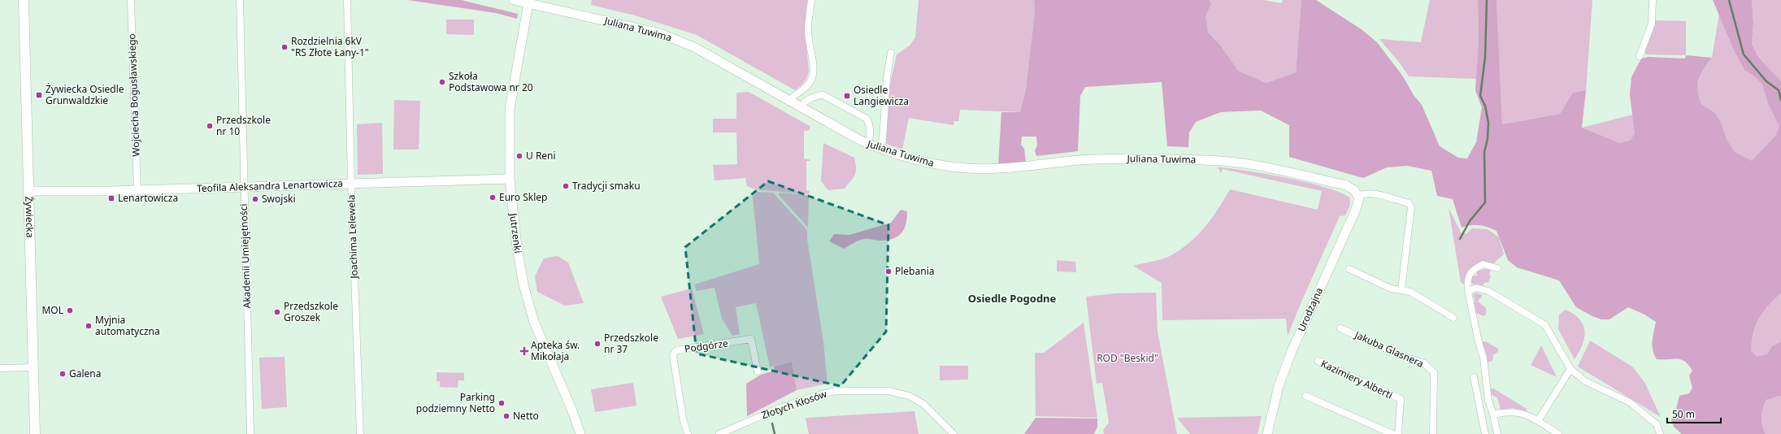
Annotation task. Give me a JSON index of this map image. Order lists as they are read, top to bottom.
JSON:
{
  "streets": {
    "main road": ["Żywiecka"],
    "street": [
      "Juliana Tuwima",
      "Wojciecha Bogusławskiego",
      "Teofila Aleksandra Lenartowicza",
      "Jutrzenki",
      "Joachima Lelewela",
      "Akademii Umiejętności",
      "Urodzajna",
      "Podgórze",
      "Jakuba Glasnera",
      "Kazimiery Alberti",
      "Złotych Kłosów"
    ]
  },
  "crossings": [
    ["Juliana Tuwima", "Jutrzenki"],
    ["Juliana Tuwima", "Urodzajna"],
    ["Wojciecha Bogusławskiego", "Teofila Aleksandra Lenartowicza"],
    ["Teofila Aleksandra Lenartowicza", "Żywiecka"],
    ["Teofila Aleksandra Lenartowicza", "Jutrzenki"],
    ["Teofila Aleksandra Lenartowicza", "Joachima Lelewela"],
    ["Teofila Aleksandra Lenartowicza", "Akademii Umiejętności"]
  ],
  "districts": ["Osiedle Pogodne"],
  "parks": ["ROD \"Beskid\""],
  "places": {
    "other": [
      "Rozdzielnia 6kV \"RS Złote Łany-1\"",
      "Szkoła Podstawowa nr 20",
      "Przedszkole nr 10",
      "U Reni",
      "Tradycji smaku",
      "Euro Sklep",
      "Swojski",
      "Plebania",
      "MOL",
      "Przedszkole Groszek",
      "Myjnia automatyczna",
      "Przedszkole nr 37",
      "Galena",
      "Parking podziemny Netto",
      "Netto"
    ],
    "transit": ["Żywiecka Osiedle Grunwaldzkie", "Osiedle Langiewicza", "Lenartowicza"],
    "health": ["Apteka św. Mikołaja"]
  },
  "scale_bar": "50 m"
}
